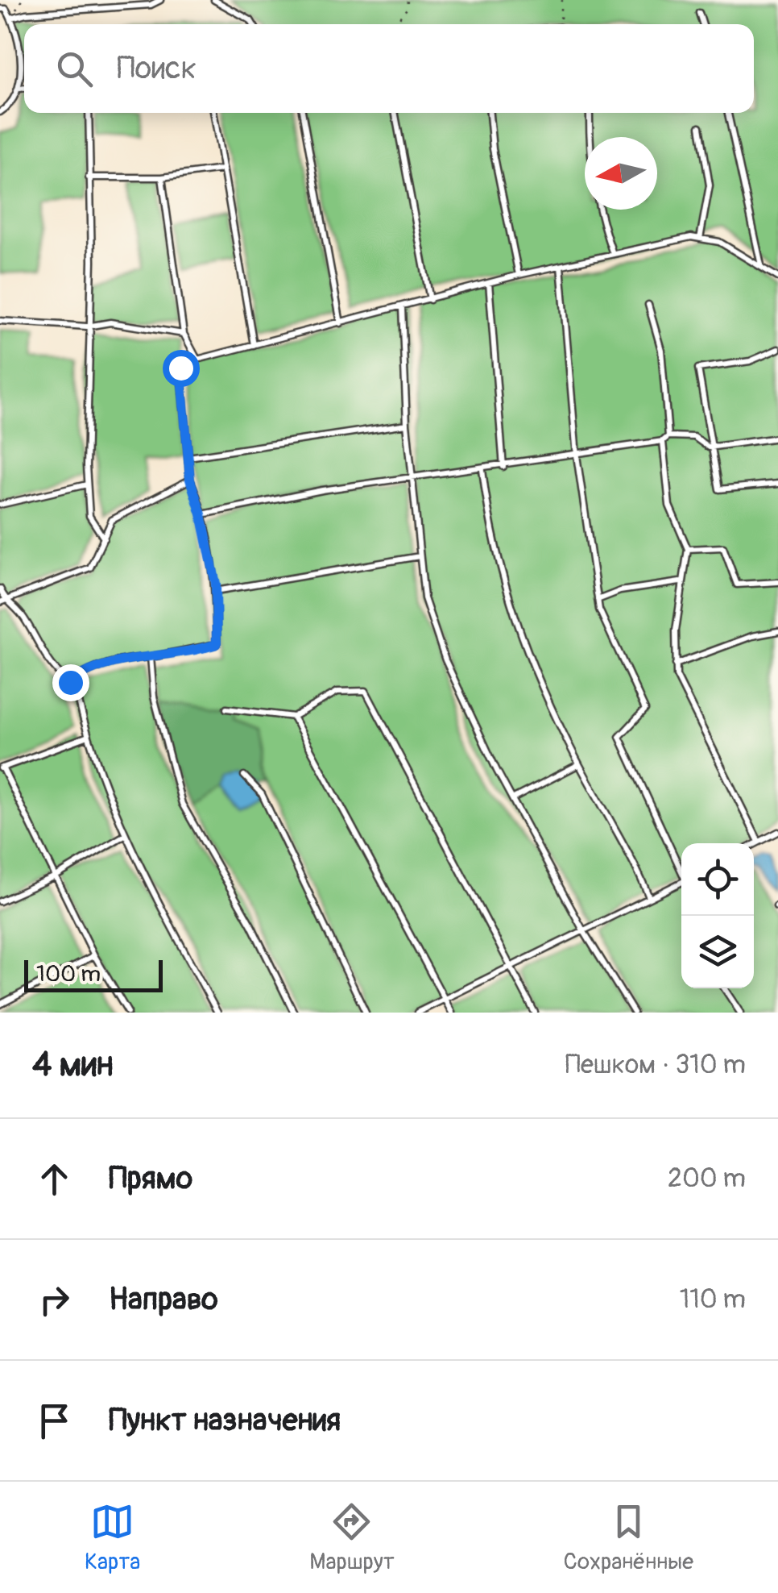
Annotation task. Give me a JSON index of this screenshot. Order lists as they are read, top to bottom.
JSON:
{
  "scale_bar": "100 m",
  "north": "left",
  "page": {
    "search": "Поиск",
    "scale": "100 m",
    "heading": ["4 мин", "Пешком · 310 m"],
    "list": [
      ["Прямо", "200 m"],
      ["Направо", "110 m"],
      "Пункт назначения"
    ],
    "nav": ["Карта", "Маршрут", "Сохранённые"]
  }
}
